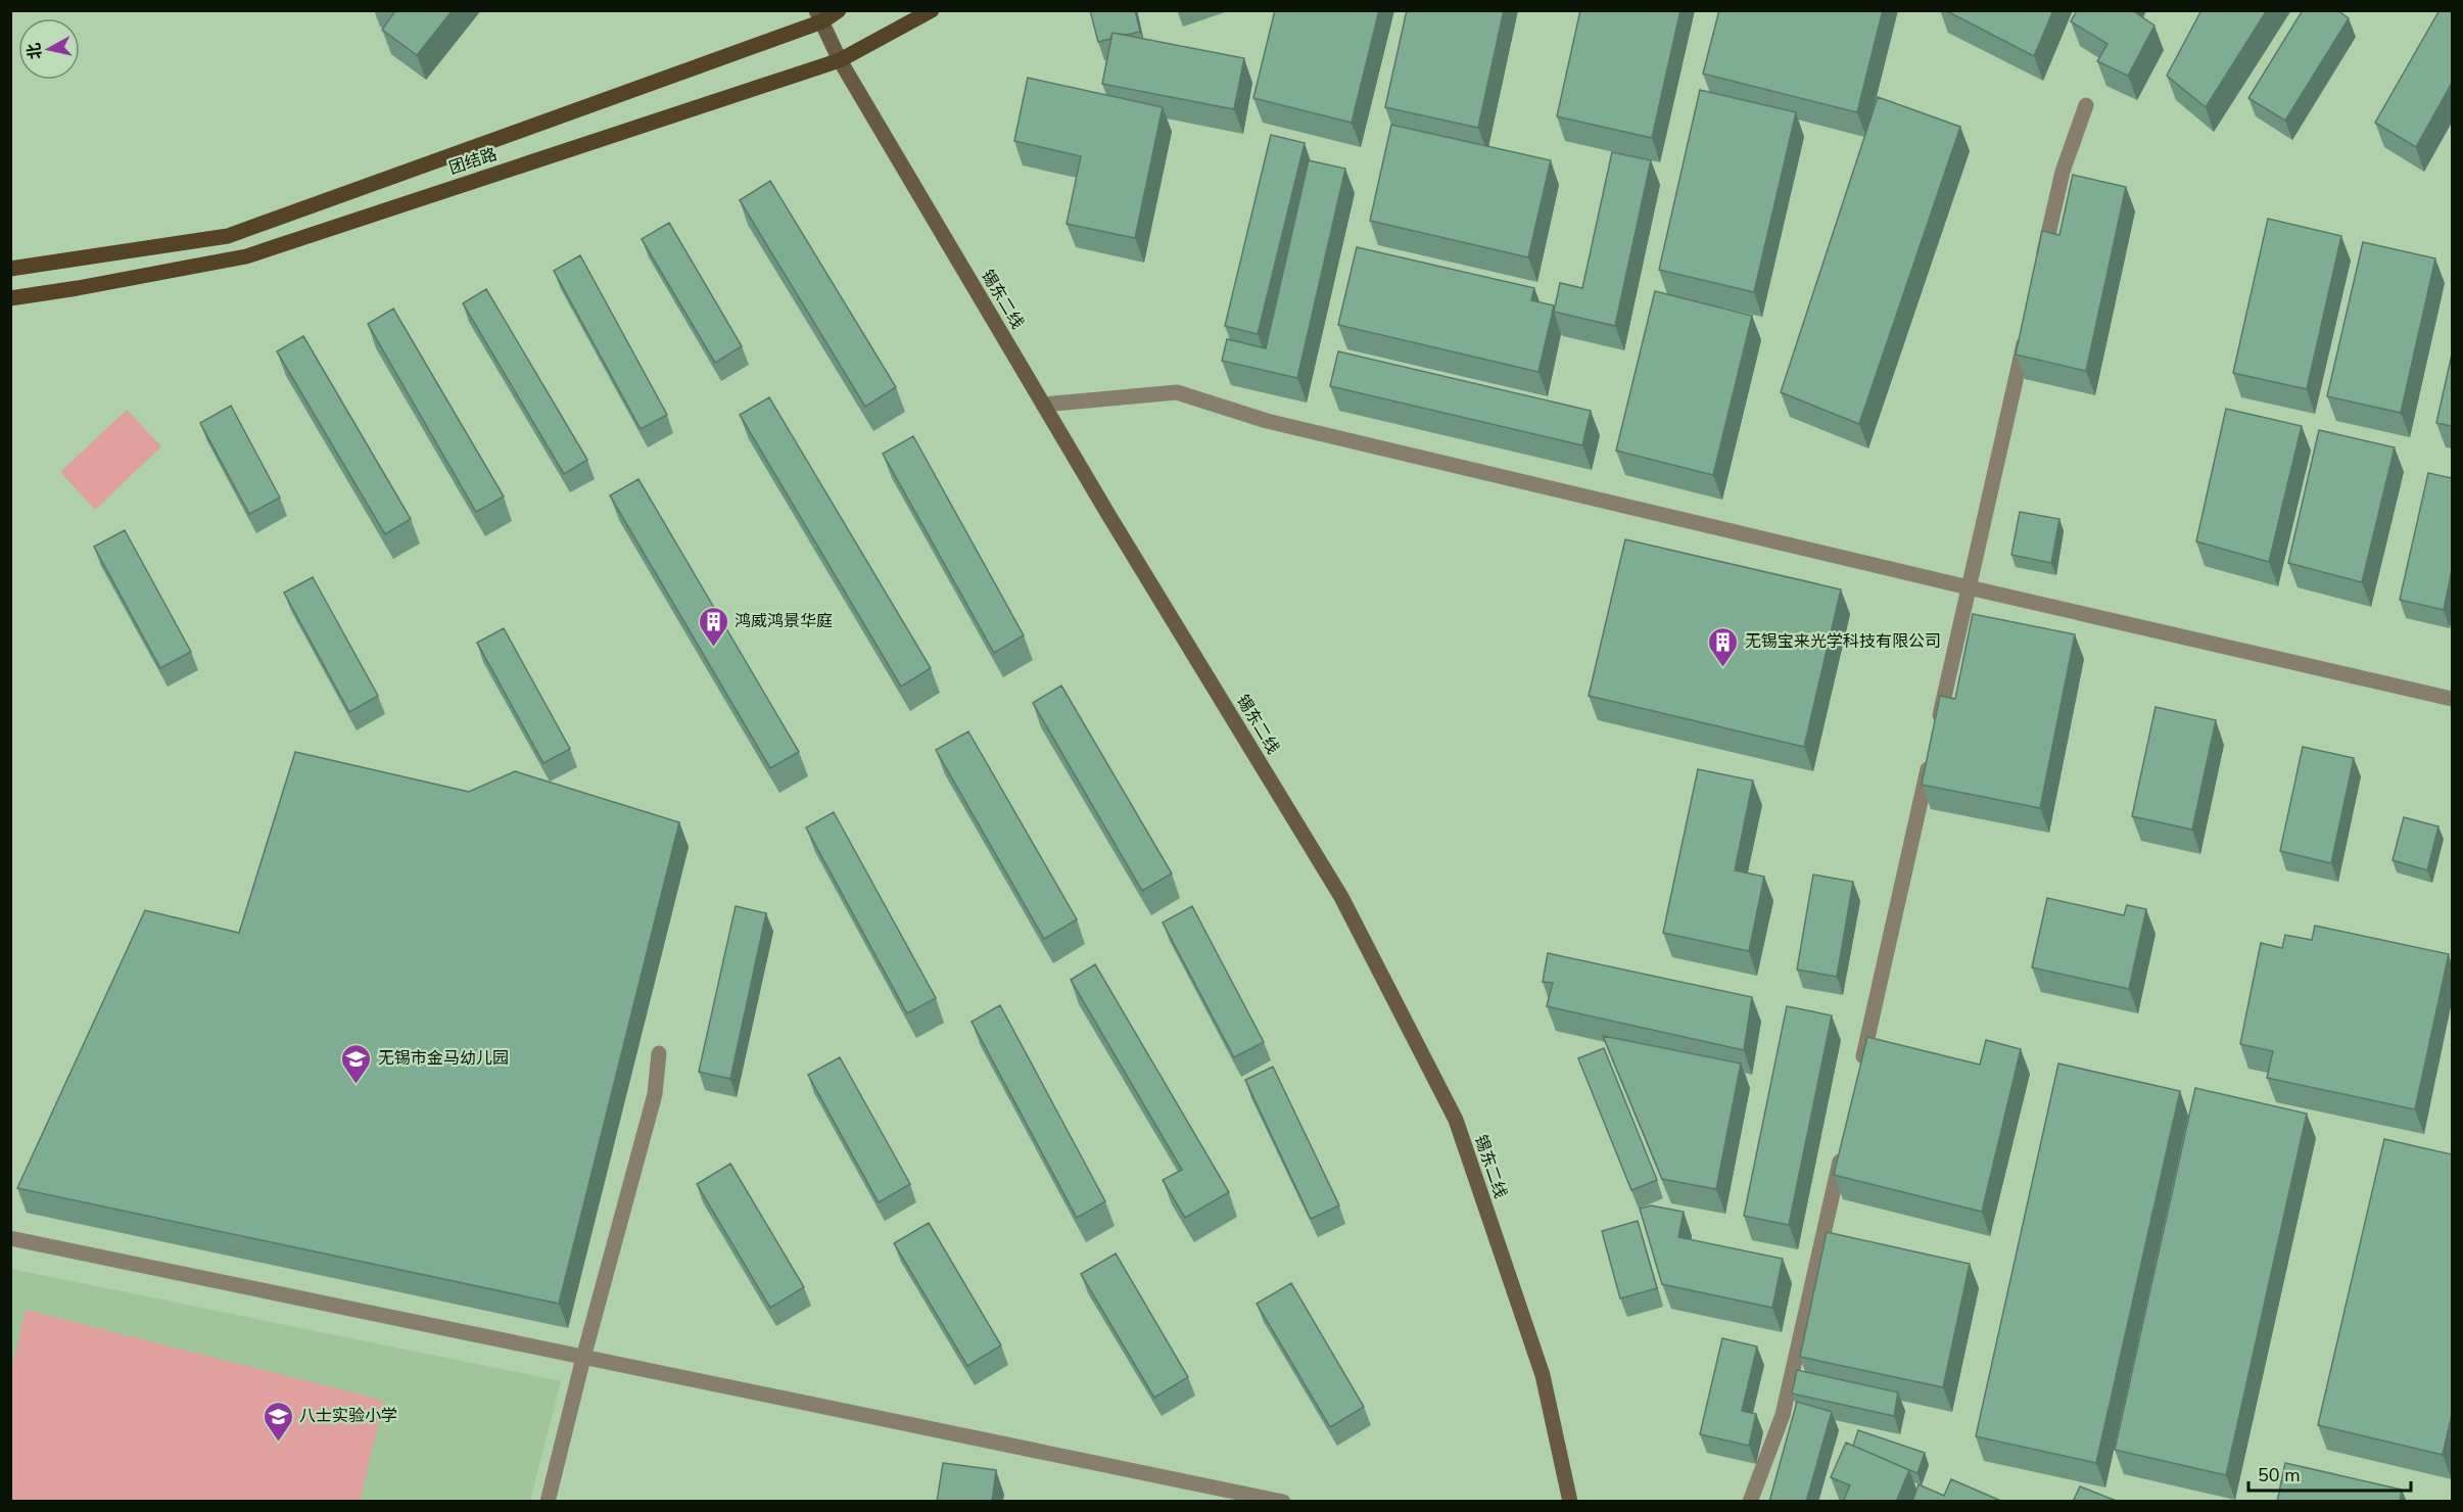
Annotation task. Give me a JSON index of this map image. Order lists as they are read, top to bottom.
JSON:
{
  "streets": {
    "main road": ["团结路", "锡东二线"]
  },
  "crossings": [
    ["团结路", "锡东二线"]
  ],
  "places": {
    "building": ["鸿威鸿景华庭", "无锡宝来光学科技有限公司"],
    "school or university": ["无锡市金马幼儿园", "八士实验小学"]
  },
  "scale_bar": "50 m",
  "north": "left"
}
